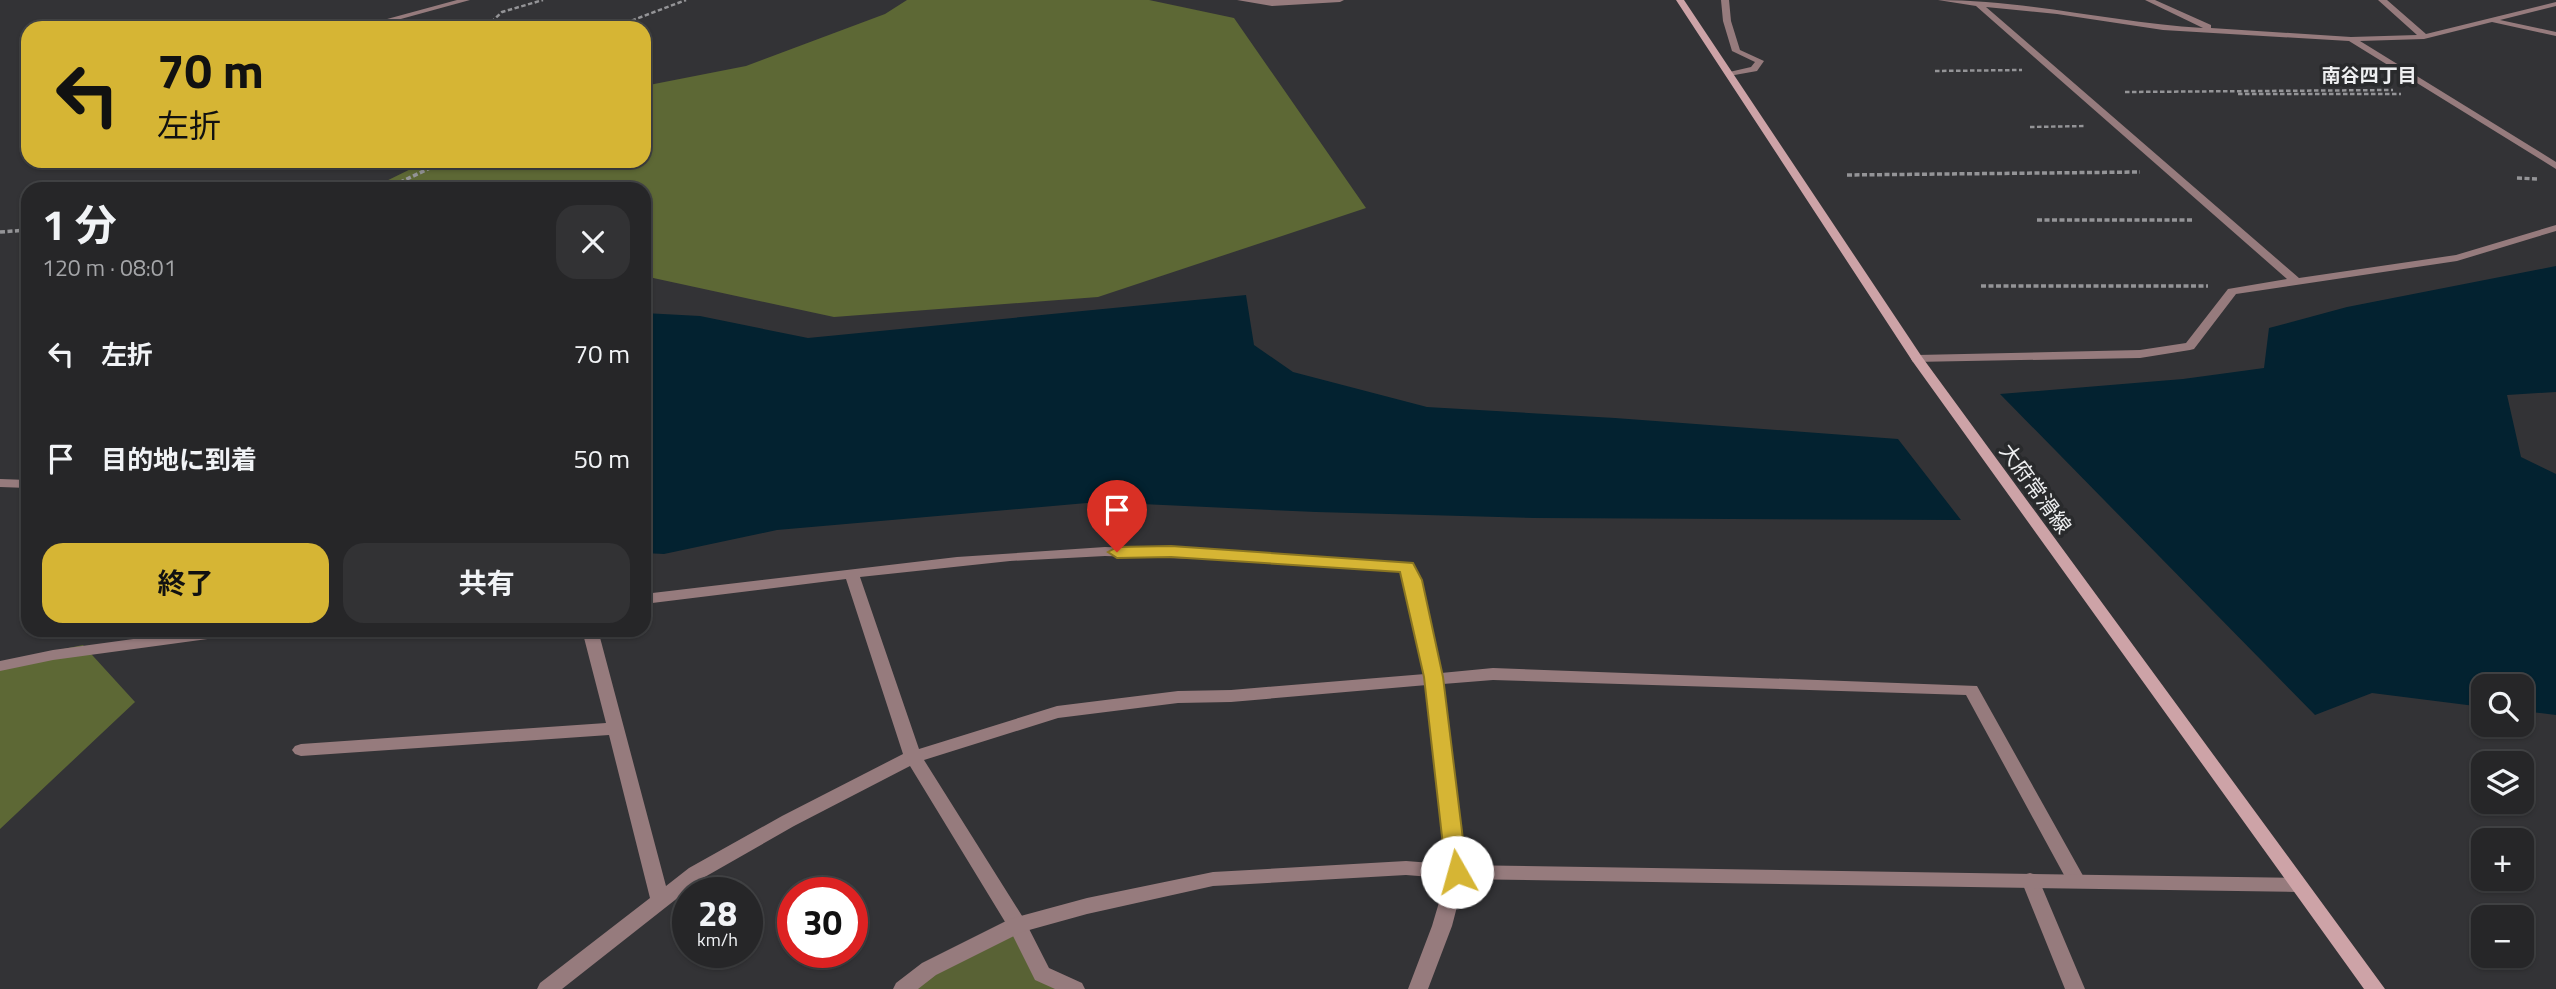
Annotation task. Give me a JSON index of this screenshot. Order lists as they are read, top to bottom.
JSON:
{
  "streets": {
    "main road": ["大府常滑線"]
  },
  "districts": ["南谷四丁目"],
  "page": {
    "turn": ["70 m", "左折"],
    "heading": ["1 分", "120 m · 08:01"],
    "list": [
      {
        "name": "左折",
        "value": "70 m"
      },
      {
        "name": "目的地に到着",
        "value": "50 m"
      }
    ],
    "buttons": ["終了", "共有"],
    "map_buttons": ["+", "−"],
    "speed": "28 km/h",
    "limit": "30"
  }
}
